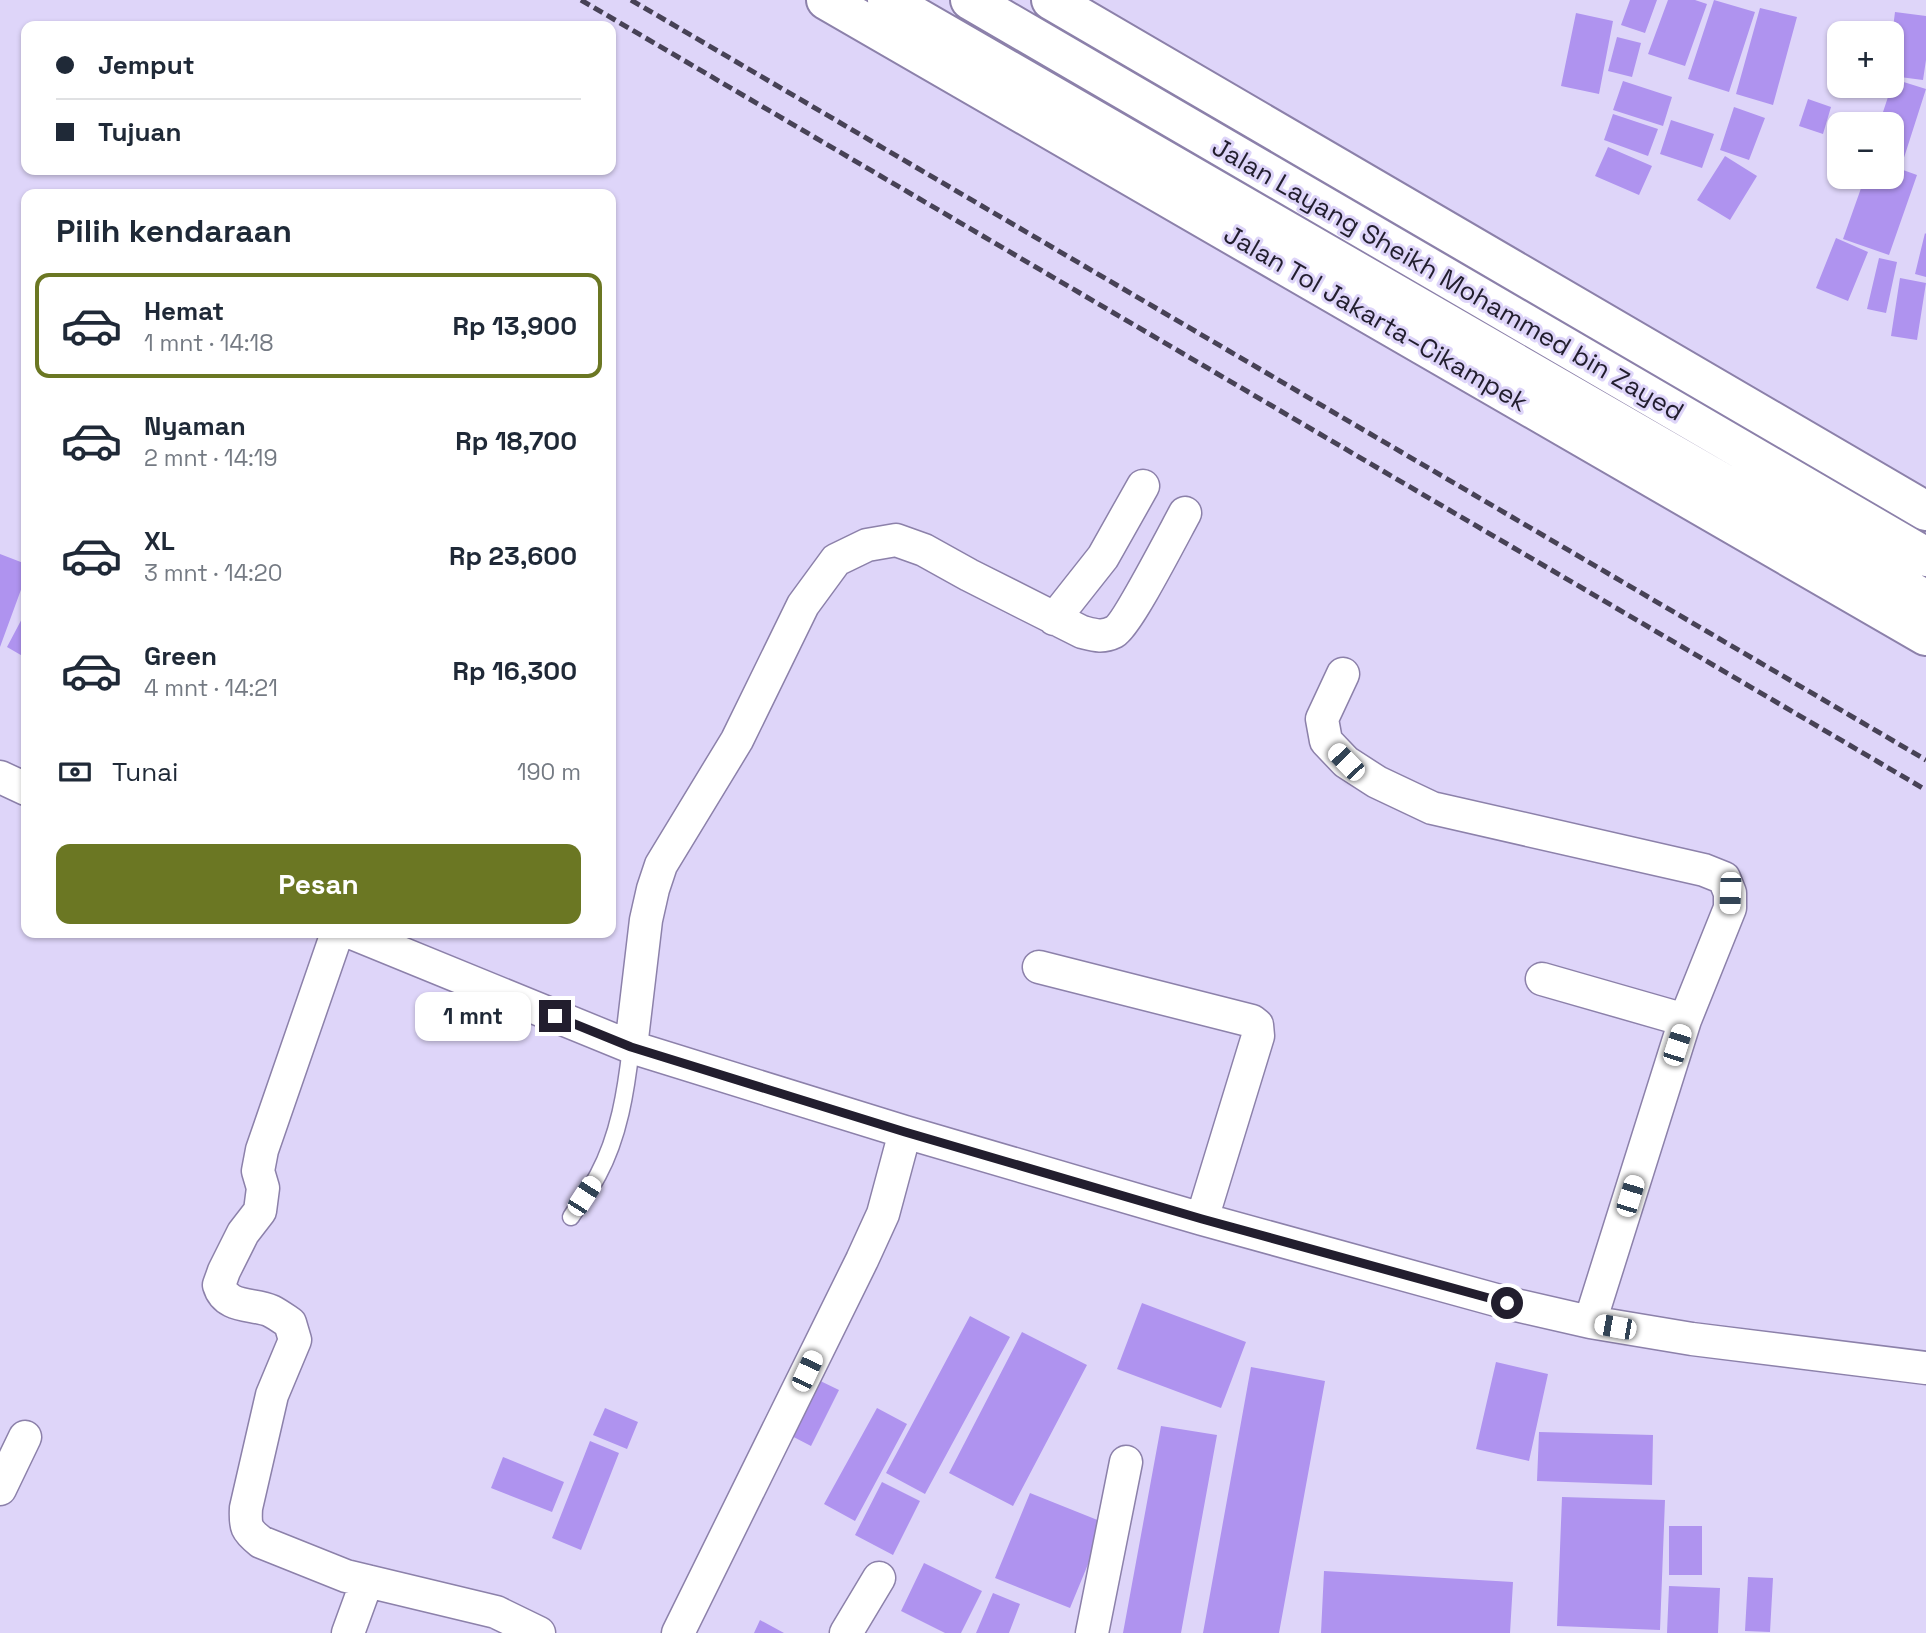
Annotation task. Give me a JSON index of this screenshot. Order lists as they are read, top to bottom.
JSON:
{
  "streets": {
    "highway": ["Jalan Layang Sheikh Mohammed bin Zayed", "Jalan Tol Jakarta–Cikampek"]
  },
  "page": {
    "map_buttons": ["+", "−"],
    "banner": ["Jemput", "Tujuan"],
    "heading": "Pilih kendaraan",
    "list": [
      {
        "name": "Hemat",
        "note": "1 mnt · 14:18",
        "value": "Rp 13,900"
      },
      {
        "name": "Nyaman",
        "note": "2 mnt · 14:19",
        "value": "Rp 18,700"
      },
      {
        "name": "XL",
        "note": "3 mnt · 14:20",
        "value": "Rp 23,600"
      },
      {
        "name": "Green",
        "note": "4 mnt · 14:21",
        "value": "Rp 16,300"
      }
    ],
    "pay": ["Tunai", "190 m"],
    "buttons": "Pesan",
    "bubble": "1 mnt"
  }
}
